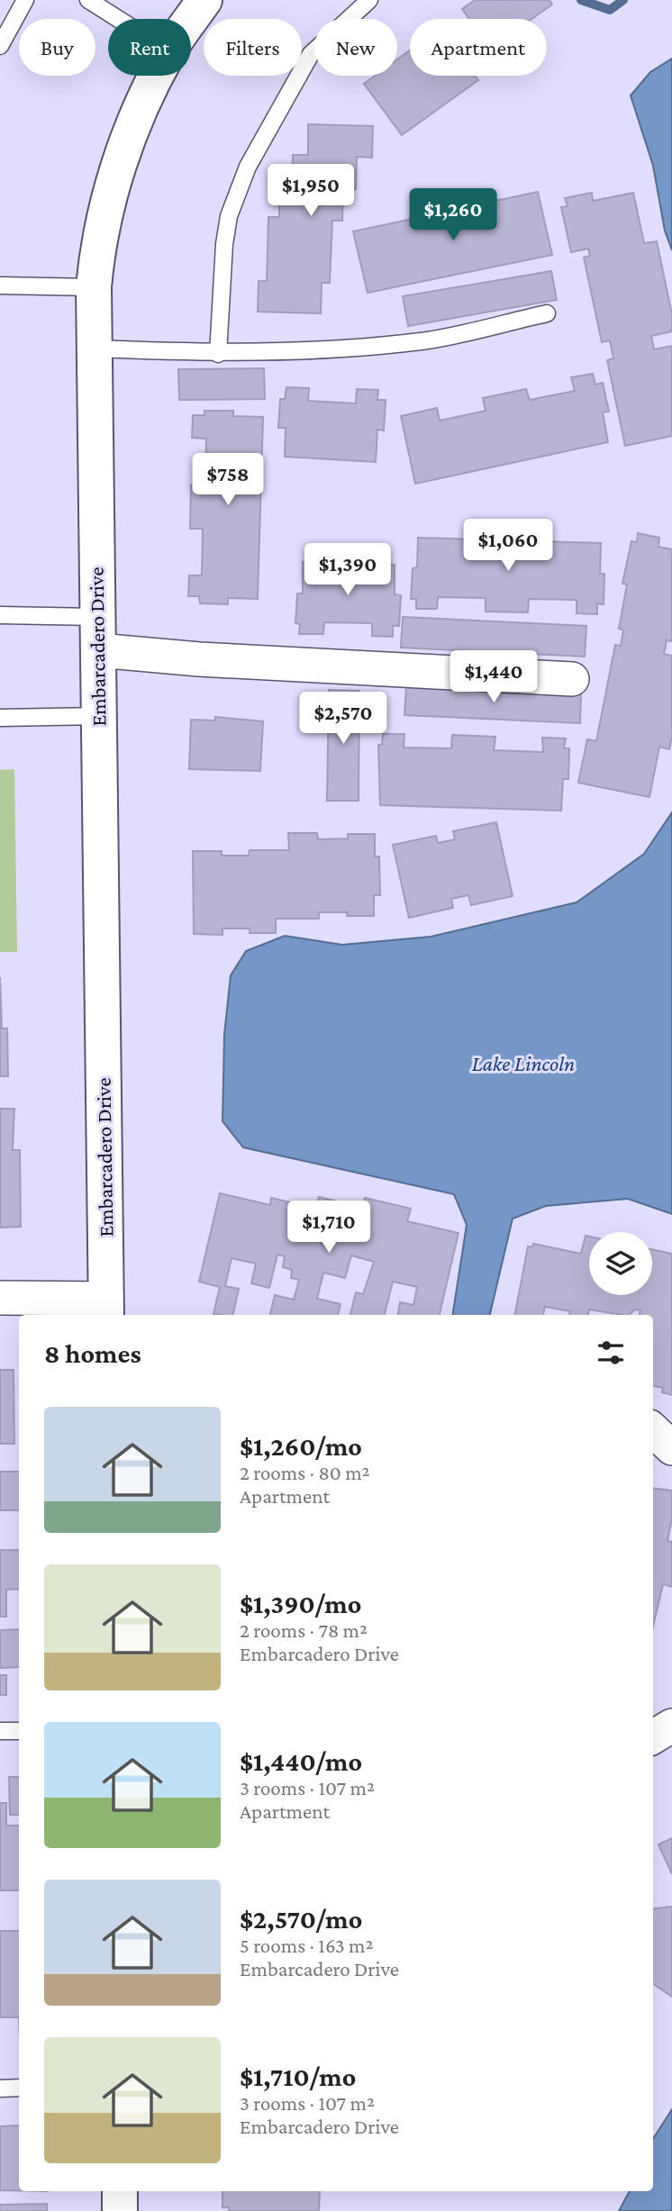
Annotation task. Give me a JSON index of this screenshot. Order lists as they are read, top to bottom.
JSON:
{
  "streets": {
    "street": ["Embarcadero Drive"]
  },
  "water": ["Lake Lincoln"],
  "page": {
    "chip": [
      "Buy",
      "Rent",
      "Filters",
      "New",
      "Apartment"
    ],
    "price": [
      "$1,950",
      "$1,260",
      "$758",
      "$1,060",
      "$1,390",
      "$1,440",
      "$2,570",
      "$1,710"
    ],
    "heading": "8 homes",
    "list": [
      {
        "name": "$1,260/mo",
        "note": "2 rooms · 80 m² · Apartment"
      },
      {
        "name": "$1,390/mo",
        "note": "2 rooms · 78 m² · Embarcadero Drive"
      },
      {
        "name": "$1,440/mo",
        "note": "3 rooms · 107 m² · Apartment"
      },
      {
        "name": "$2,570/mo",
        "note": "5 rooms · 163 m² · Embarcadero Drive"
      },
      {
        "name": "$1,710/mo",
        "note": "3 rooms · 107 m² · Embarcadero Drive"
      }
    ]
  }
}
